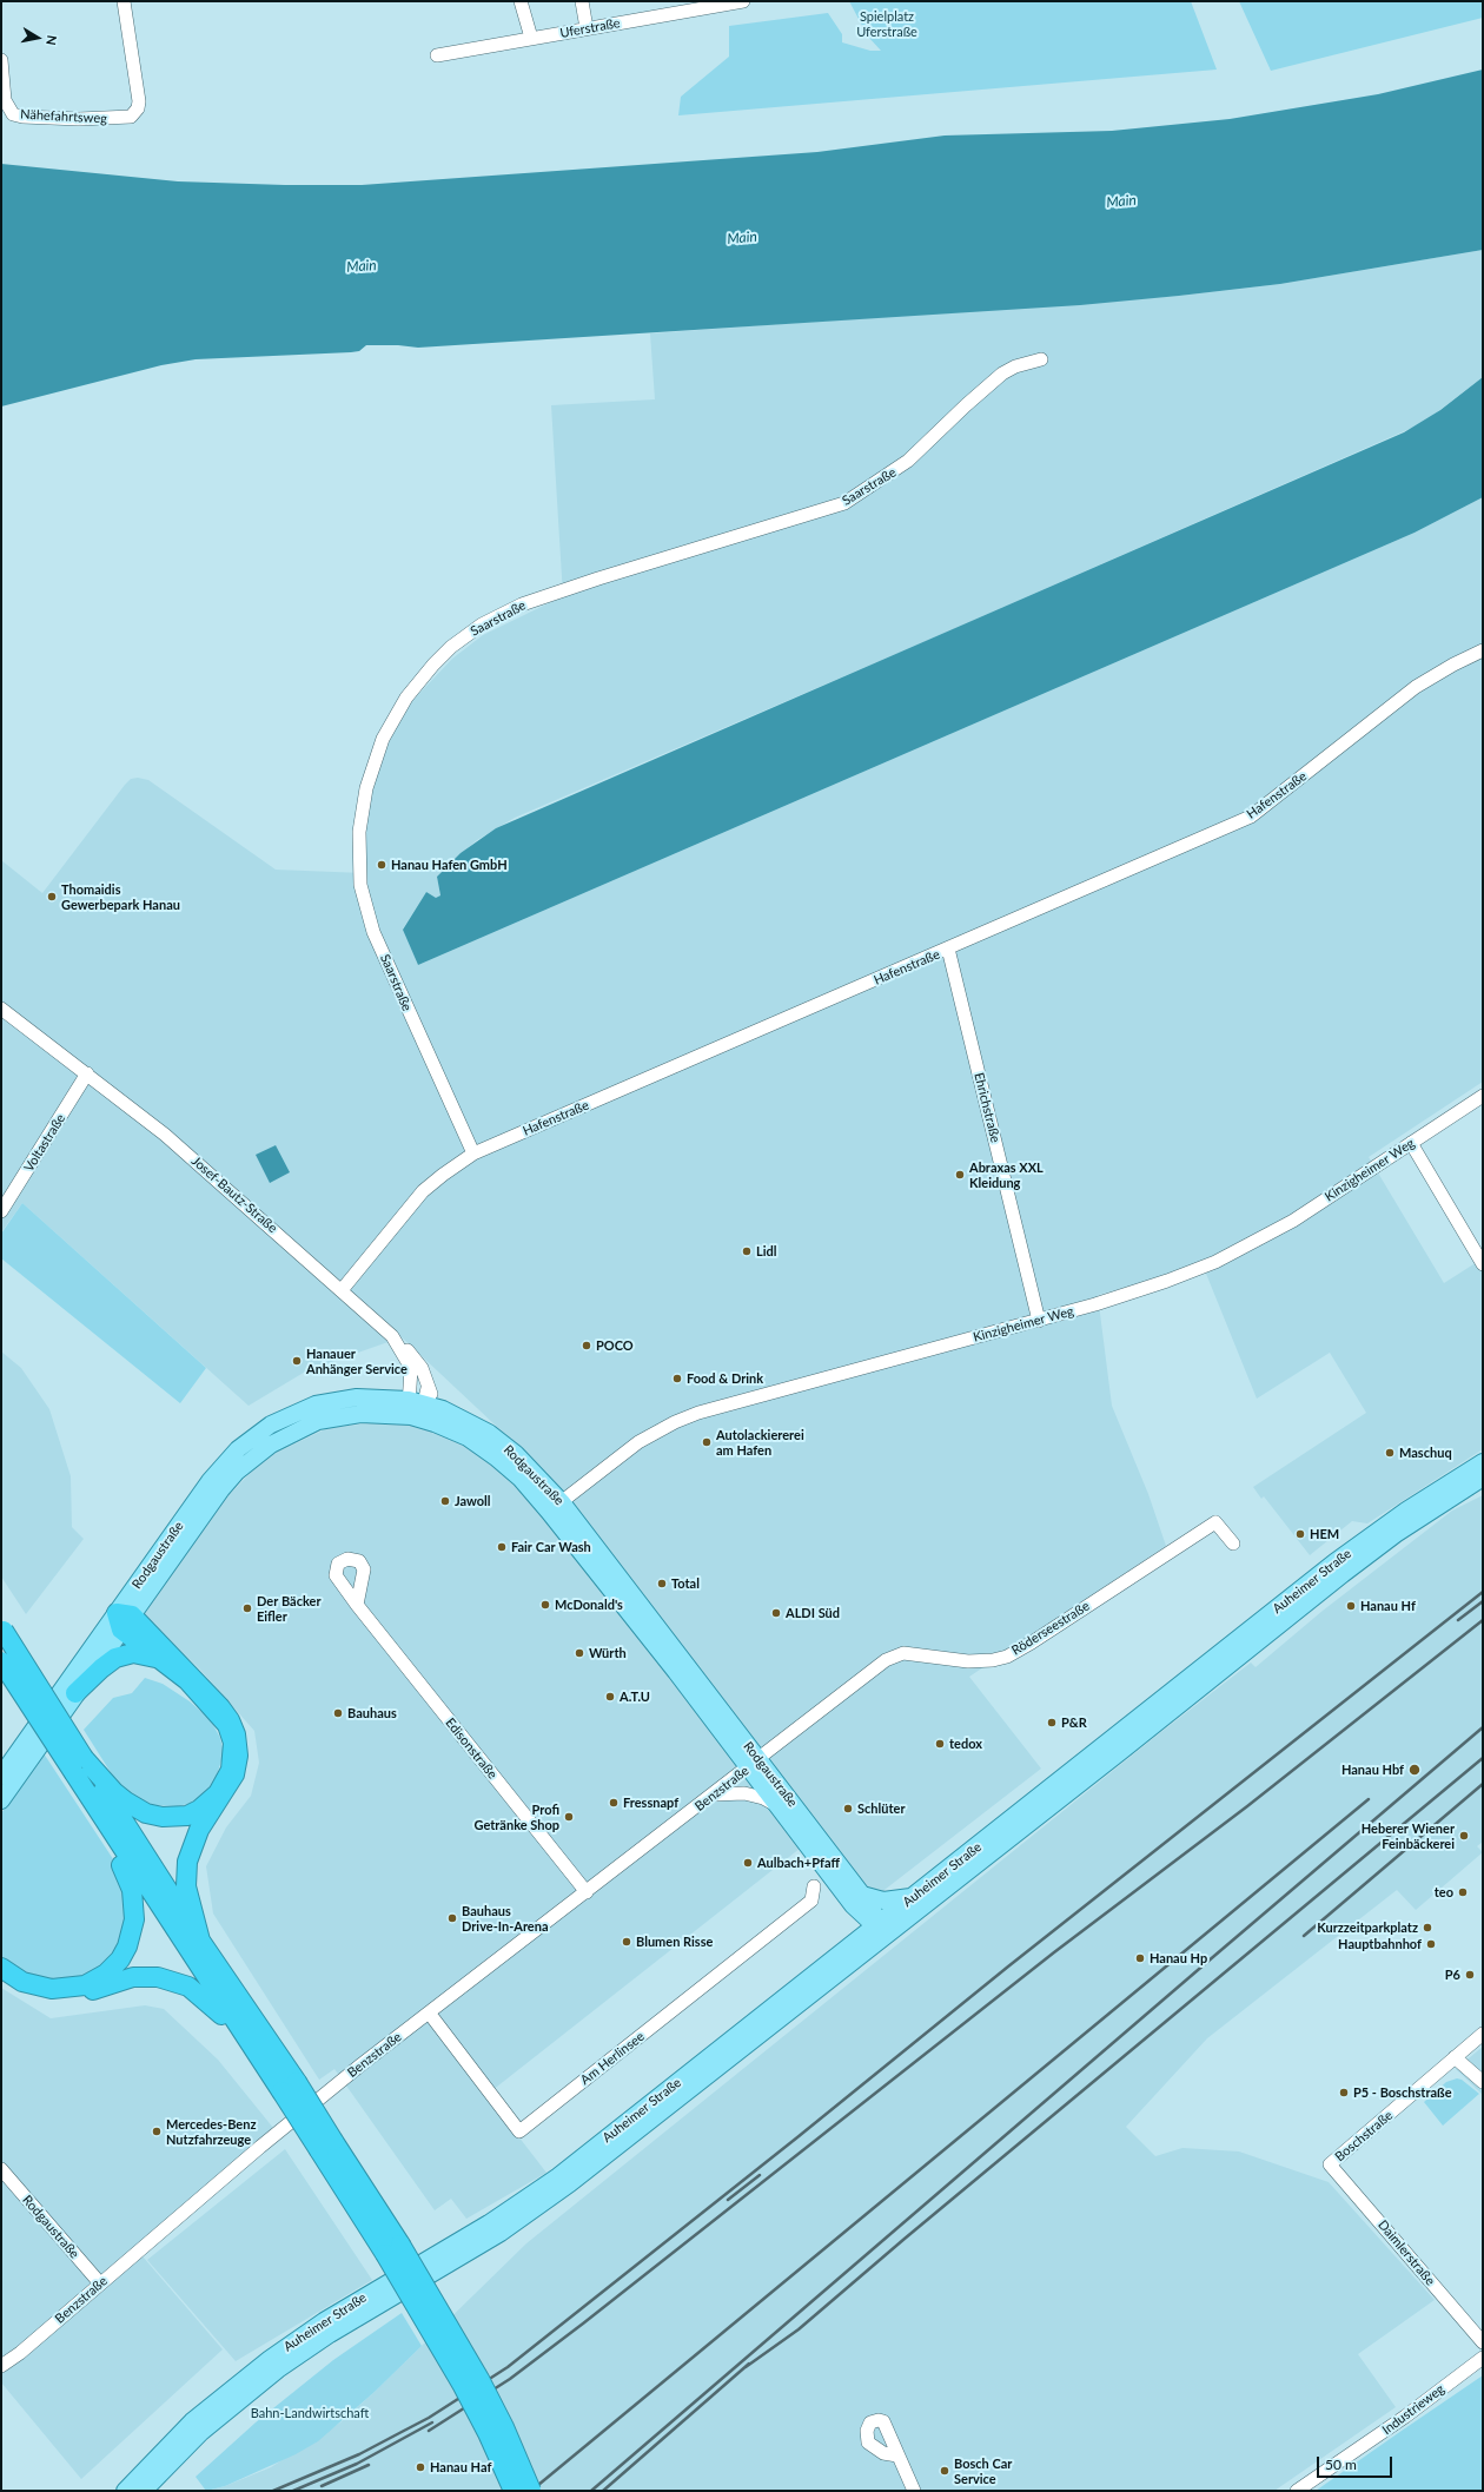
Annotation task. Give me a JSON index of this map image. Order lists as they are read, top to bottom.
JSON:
{
  "streets": {
    "main road": ["Rodgaustraße", "Auheimer Straße"],
    "street": [
      "Uferstraße",
      "Nähefahrtsweg",
      "Saarstraße",
      "Hafenstraße",
      "Ehrichstraße",
      "Voltastraße",
      "Kinzigheimer Weg",
      "Josef-Bautz-Straße",
      "Röderseestraße",
      "Edisonstraße",
      "Benzstraße",
      "Am Herlinsee",
      "Boschstraße",
      "Daimlerstraße",
      "Industrieweg"
    ]
  },
  "crossings": [
    ["Saarstraße", "Hafenstraße"],
    ["Hafenstraße", "Ehrichstraße"],
    ["Hafenstraße", "Josef-Bautz-Straße"],
    ["Ehrichstraße", "Kinzigheimer Weg"],
    ["Voltastraße", "Josef-Bautz-Straße"],
    ["Kinzigheimer Weg", "Rodgaustraße"],
    ["Josef-Bautz-Straße", "Rodgaustraße"],
    ["Rodgaustraße", "Auheimer Straße"],
    ["Rodgaustraße", "Röderseestraße"],
    ["Rodgaustraße", "Benzstraße"],
    ["Röderseestraße", "Benzstraße"],
    ["Edisonstraße", "Benzstraße"],
    ["Benzstraße", "Am Herlinsee"],
    ["Boschstraße", "Daimlerstraße"]
  ],
  "water": ["Main"],
  "parks": ["Spielplatz Uferstraße", "Bahn-Landwirtschaft"],
  "places": [
    "Hanau Hafen GmbH",
    "Thomaidis Gewerbepark Hanau",
    "Abraxas XXL Kleidung",
    "Lidl",
    "POCO",
    "Hanauer Anhänger Service",
    "Food & Drink",
    "Autolackiererei am Hafen",
    "Maschuq",
    "Jawoll",
    "HEM",
    "Fair Car Wash",
    "Total",
    "McDonald's",
    "Hanau Hf",
    "Der Bäcker Eifler",
    "ALDI Süd",
    "Würth",
    "A.T.U",
    "Bauhaus",
    "P&R",
    "tedox",
    "Hanau Hbf",
    "Fressnapf",
    "Schlüter",
    "Profi Getränke Shop",
    "Heberer Wiener Feinbäckerei",
    "Aulbach+Pfaff",
    "teo",
    "Bauhaus Drive-In-Arena",
    "Kurzzeitparkplatz",
    "Blumen Risse",
    "Hauptbahnhof",
    "Hanau Hp",
    "P6",
    "P5 - Boschstraße",
    "Mercedes-Benz Nutzfahrzeuge",
    "Hanau Haf",
    "Bosch Car Service"
  ],
  "scale_bar": "50 m",
  "north": "right"
}
